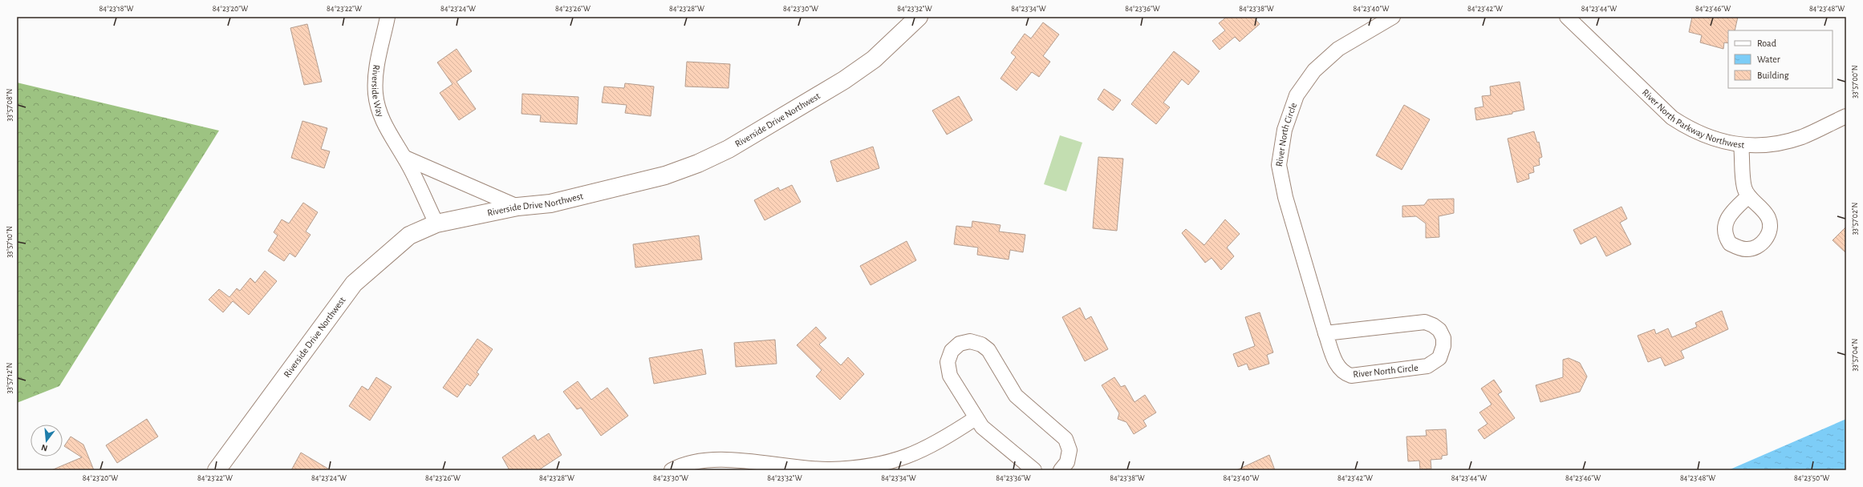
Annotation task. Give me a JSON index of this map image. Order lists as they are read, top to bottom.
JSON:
{
  "streets": {
    "street": [
      "Riverside Way",
      "River North Parkway Northwest",
      "Riverside Drive Northwest",
      "River North Circle"
    ]
  },
  "crossings": [
    ["Riverside Way", "Riverside Drive Northwest"]
  ],
  "legend": ["Road", "Water", "Building"],
  "north": "bottom",
  "coordinates": [
    "84°23'18\"W",
    "84°23'20\"W",
    "84°23'22\"W",
    "84°23'24\"W",
    "84°23'26\"W",
    "84°23'28\"W",
    "84°23'30\"W",
    "84°23'32\"W",
    "84°23'34\"W",
    "84°23'36\"W",
    "84°23'38\"W",
    "84°23'40\"W",
    "84°23'42\"W",
    "84°23'44\"W",
    "84°23'46\"W",
    "84°23'48\"W",
    "33°57'00\"N",
    "33°57'08\"N",
    "33°57'02\"N",
    "33°57'10\"N",
    "33°57'04\"N",
    "33°57'12\"N",
    "84°23'50\"W"
  ]
}
